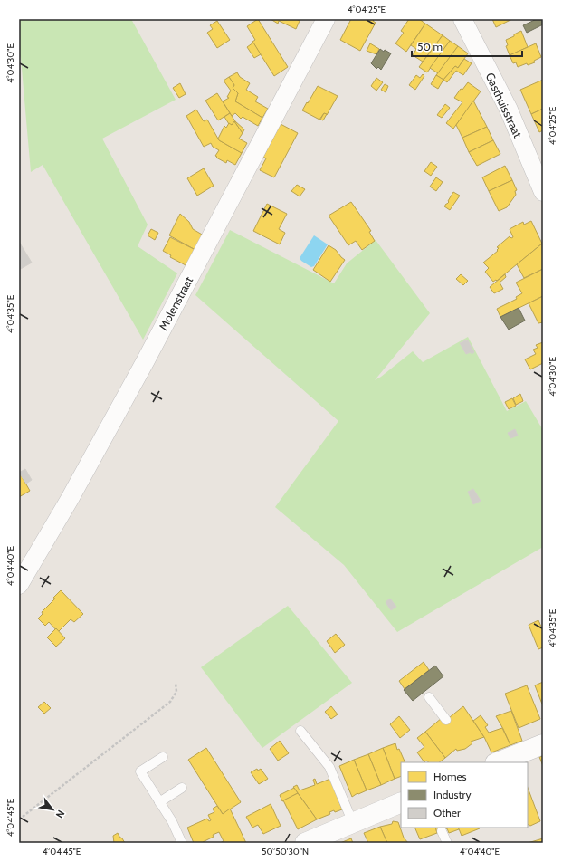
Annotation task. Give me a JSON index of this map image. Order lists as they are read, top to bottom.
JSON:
{
  "streets": {
    "street": ["Gasthuisstraat", "Molenstraat"]
  },
  "legend": ["Homes", "Industry", "Other"],
  "scale_bar": "50 m",
  "north": "bottom right",
  "coordinates": [
    "4°04'25\"E",
    "4°04'30\"E",
    "4°04'35\"E",
    "4°04'40\"E",
    "4°04'45\"E",
    "50°50'30\"N"
  ]
}
